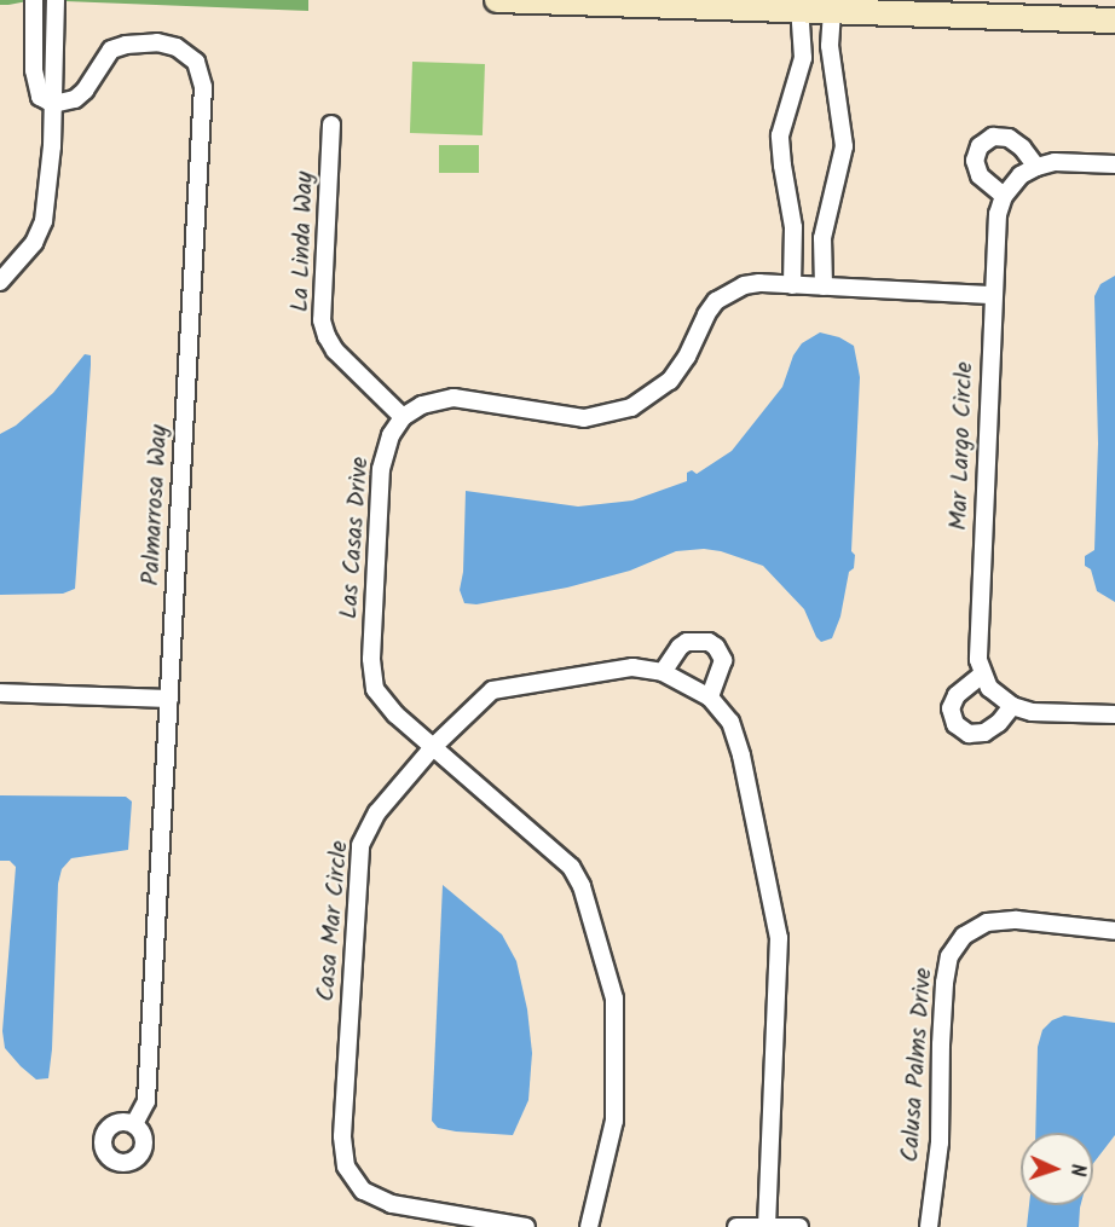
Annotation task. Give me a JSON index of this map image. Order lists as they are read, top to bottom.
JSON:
{
  "streets": {
    "street": [
      "La Linda Way",
      "Mar Largo Circle",
      "Palmarrosa Way",
      "Las Casas Drive",
      "Casa Mar Circle",
      "Calusa Palms Drive"
    ]
  },
  "crossings": [
    ["La Linda Way", "Las Casas Drive"],
    ["Las Casas Drive", "Casa Mar Circle"]
  ],
  "north": "right"
}
